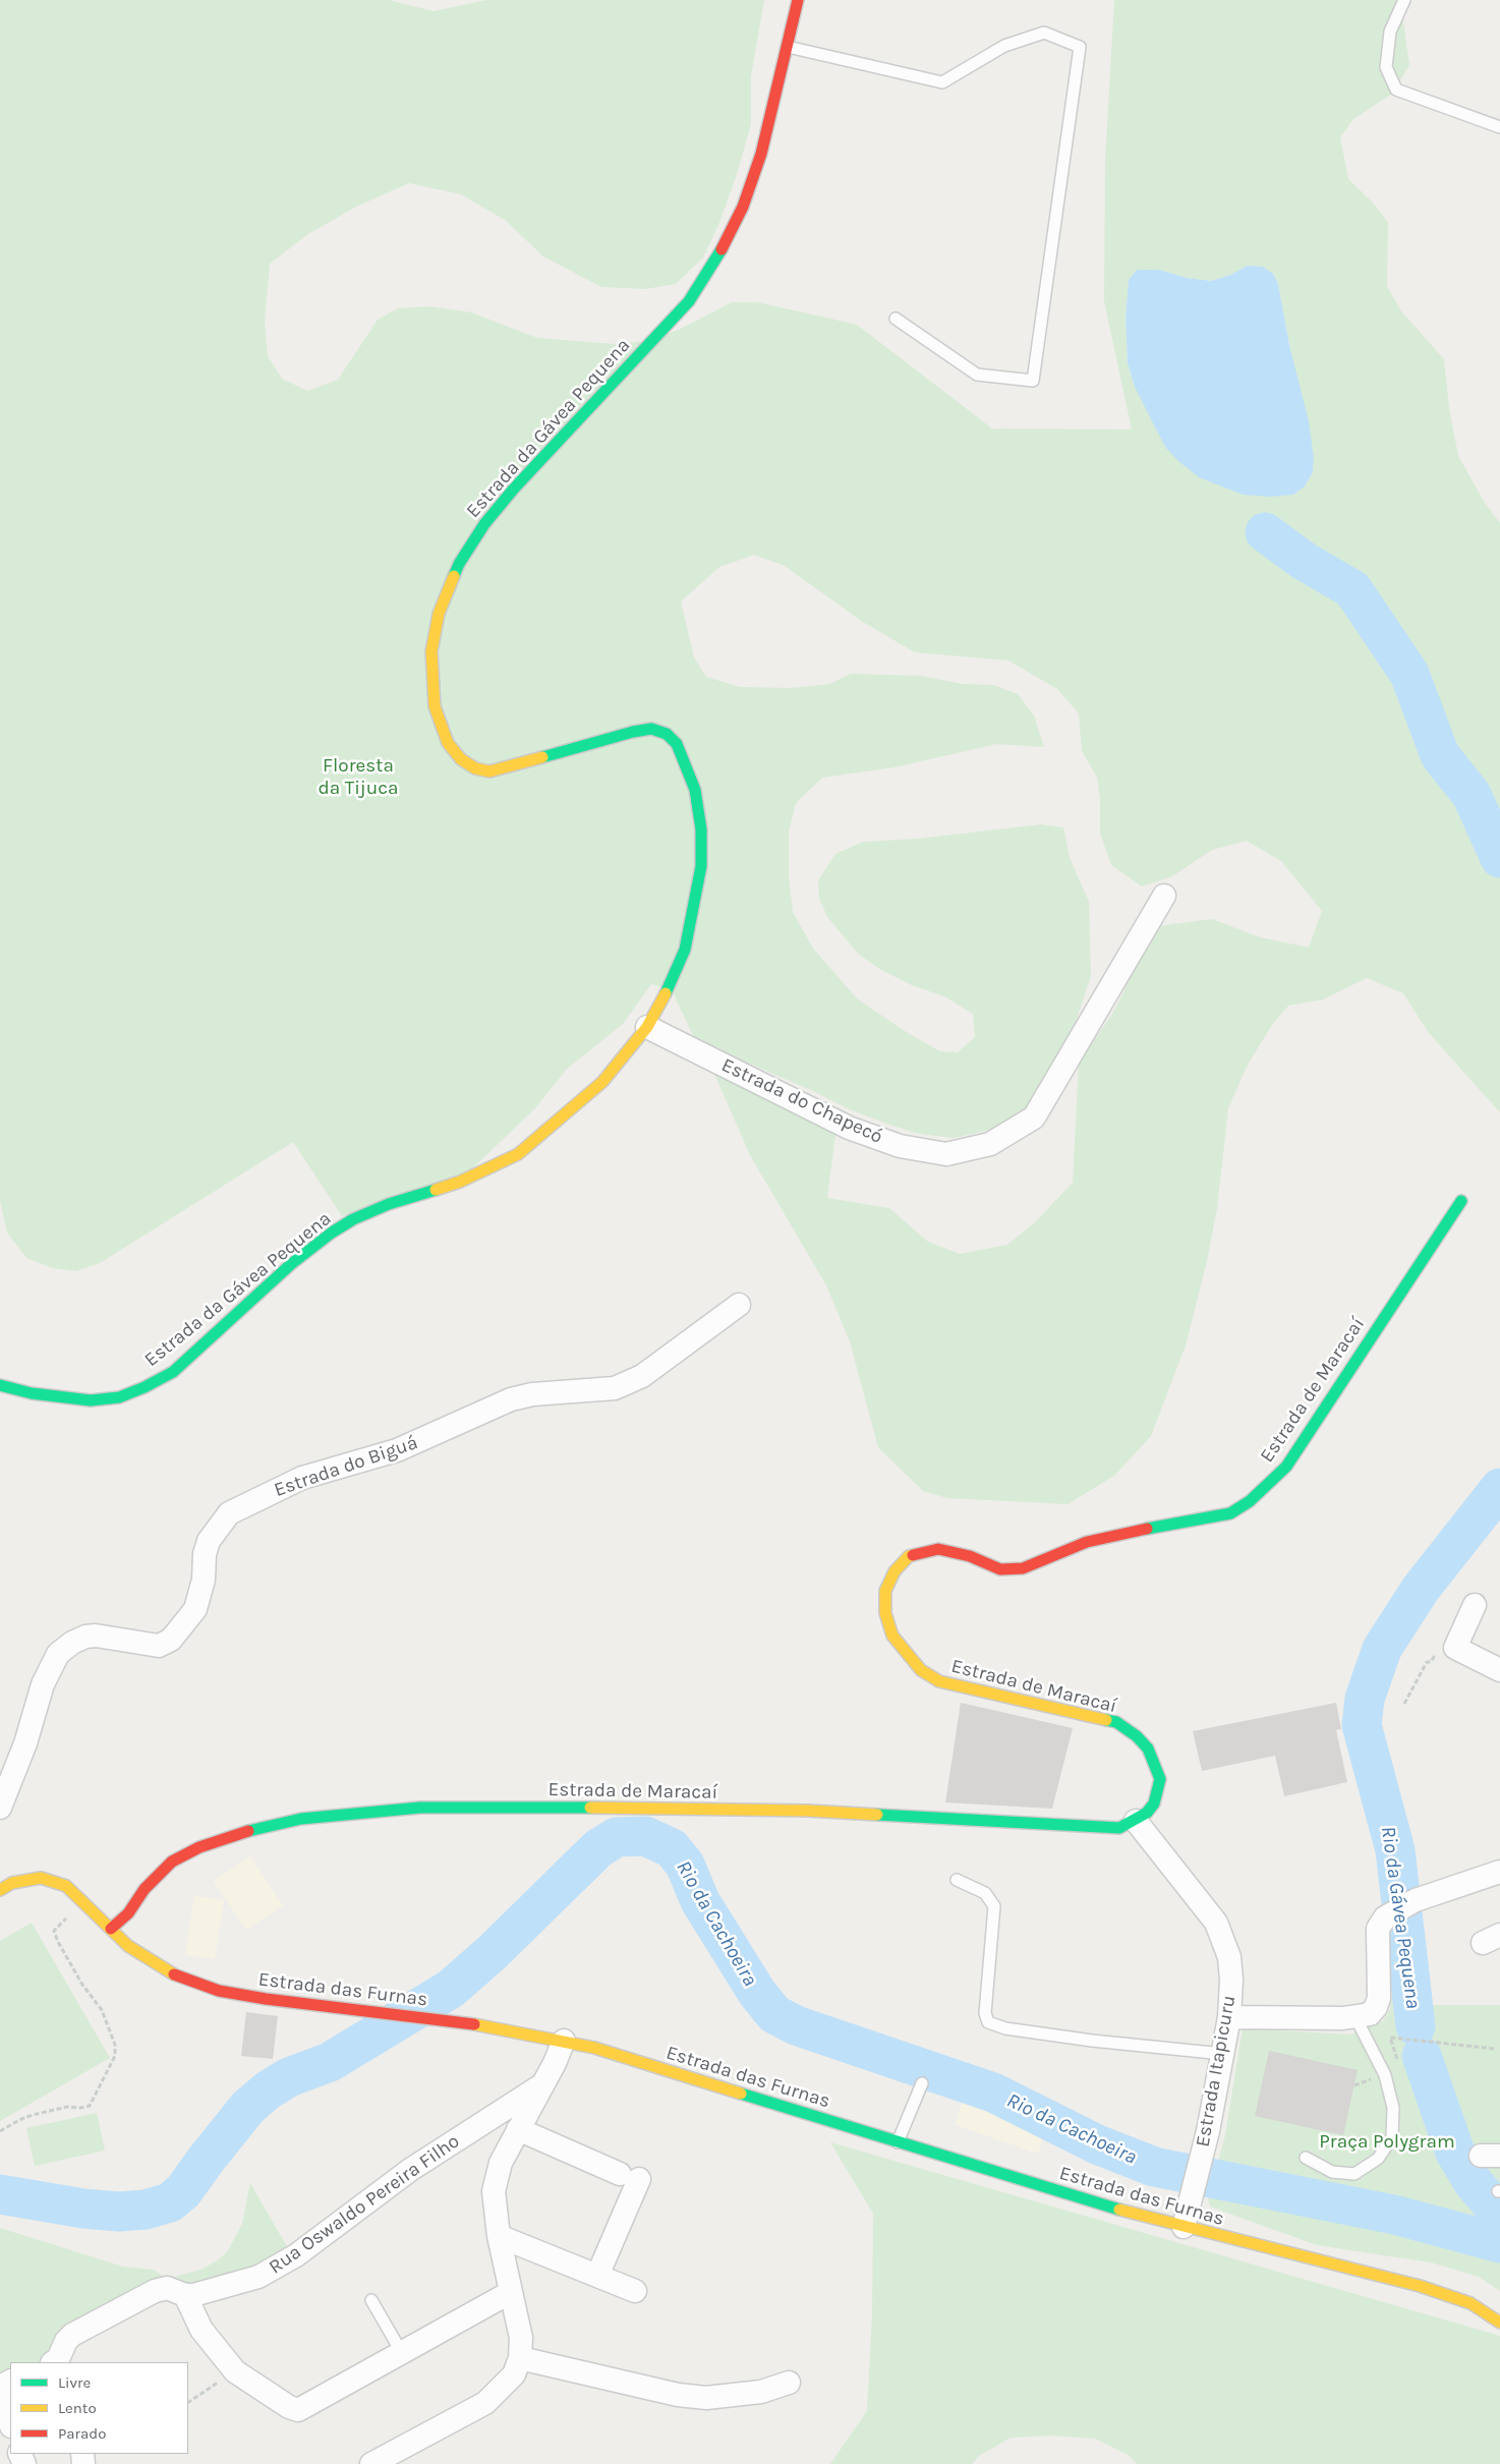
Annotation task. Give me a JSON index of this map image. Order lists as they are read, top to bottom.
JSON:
{
  "streets": {
    "street": [
      "Estrada da Gávea Pequena",
      "Estrada do Chapecó",
      "Estrada de Maracaí",
      "Estrada do Biguá",
      "Estrada das Furnas",
      "Estrada Itapicuru",
      "Rua Oswaldo Pereira Filho"
    ]
  },
  "crossings": [
    ["Estrada da Gávea Pequena", "Estrada do Chapecó"],
    ["Estrada de Maracaí", "Estrada das Furnas"],
    ["Estrada de Maracaí", "Estrada Itapicuru"],
    ["Estrada das Furnas", "Estrada Itapicuru"]
  ],
  "water": ["Rio da Gávea Pequena", "Rio da Cachoeira"],
  "parks": ["Floresta da Tijuca", "Praça Polygram"],
  "legend": ["Livre", "Lento", "Parado"]
}
